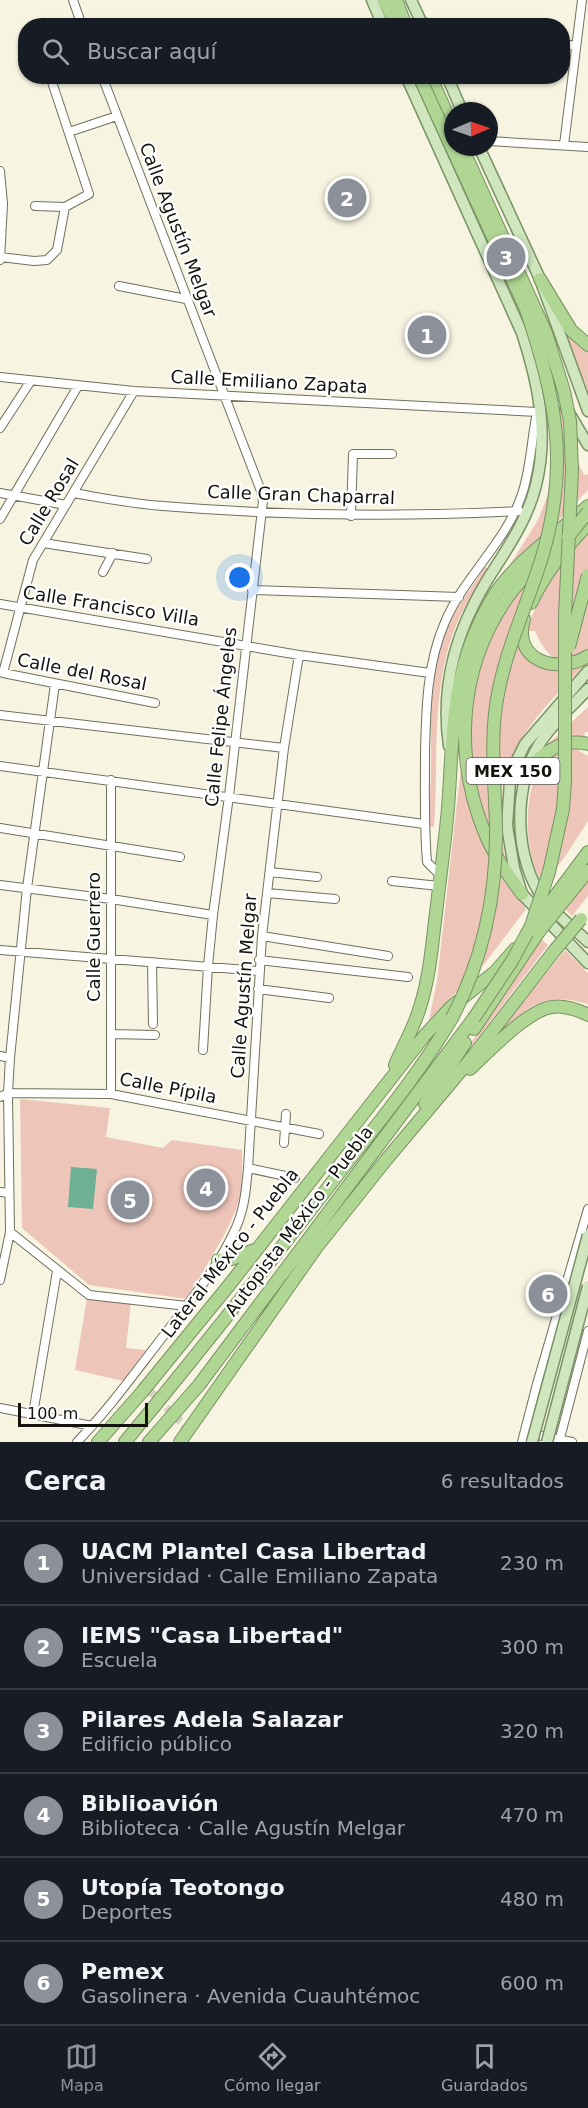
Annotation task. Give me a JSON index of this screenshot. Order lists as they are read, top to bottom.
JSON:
{
  "streets": {
    "highway": ["Autopista México - Puebla", "Lateral México - Puebla"],
    "main road": ["MEX 150"],
    "street": [
      "Calle Agustín Melgar",
      "Calle Emiliano Zapata",
      "Calle Gran Chaparral",
      "Calle Rosal",
      "Calle Francisco Villa",
      "Calle del Rosal",
      "Calle Felipe Ángeles",
      "Calle Guerrero",
      "Calle Pípila"
    ]
  },
  "crossings": [
    ["Calle Agustín Melgar", "Calle Emiliano Zapata"],
    ["Calle Agustín Melgar", "Calle Francisco Villa"],
    ["Calle Agustín Melgar", "Calle Felipe Ángeles"],
    ["Calle Agustín Melgar", "Calle Pípila"],
    ["Calle Emiliano Zapata", "Calle Rosal"],
    ["Calle Emiliano Zapata", "Calle Felipe Ángeles"],
    ["Calle Gran Chaparral", "Calle Rosal"],
    ["Calle Gran Chaparral", "Calle Felipe Ángeles"],
    ["Calle Rosal", "Calle Francisco Villa"],
    ["Calle Rosal", "Calle del Rosal"],
    ["Calle Francisco Villa", "Calle Felipe Ángeles"],
    ["Calle Guerrero", "Calle Pípila"]
  ],
  "scale_bar": "100 m",
  "north": "right",
  "page": {
    "search": "Buscar aquí",
    "pins": [
      "2",
      "3",
      "1",
      "4",
      "5",
      "6"
    ],
    "scale": "100 m",
    "heading": ["Cerca", "6 resultados"],
    "list": [
      {
        "mark": "1",
        "name": "UACM Plantel Casa Libertad",
        "note": "Universidad · Calle Emiliano Zapata",
        "value": "230 m"
      },
      {
        "mark": "2",
        "name": "IEMS \"Casa Libertad\"",
        "note": "Escuela",
        "value": "300 m"
      },
      {
        "mark": "3",
        "name": "Pilares Adela Salazar",
        "note": "Edificio público",
        "value": "320 m"
      },
      {
        "mark": "4",
        "name": "Biblioavión",
        "note": "Biblioteca · Calle Agustín Melgar",
        "value": "470 m"
      },
      {
        "mark": "5",
        "name": "Utopía Teotongo",
        "note": "Deportes",
        "value": "480 m"
      },
      {
        "mark": "6",
        "name": "Pemex",
        "note": "Gasolinera · Avenida Cuauhtémoc",
        "value": "600 m"
      }
    ],
    "nav": ["Mapa", "Cómo llegar", "Guardados"]
  }
}
